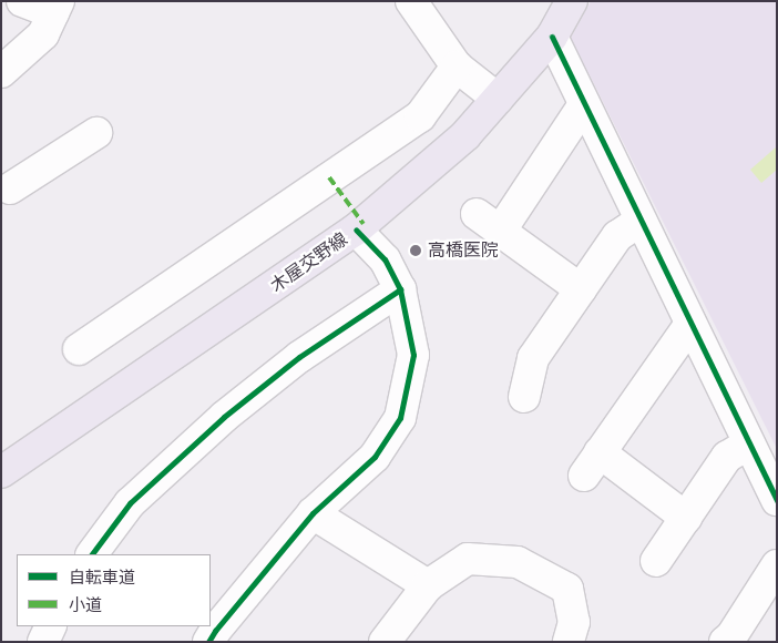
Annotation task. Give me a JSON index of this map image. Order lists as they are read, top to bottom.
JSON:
{
  "streets": {
    "main road": ["木屋交野線"]
  },
  "places": ["高橋医院"],
  "legend": ["自転車道", "小道"]
}
